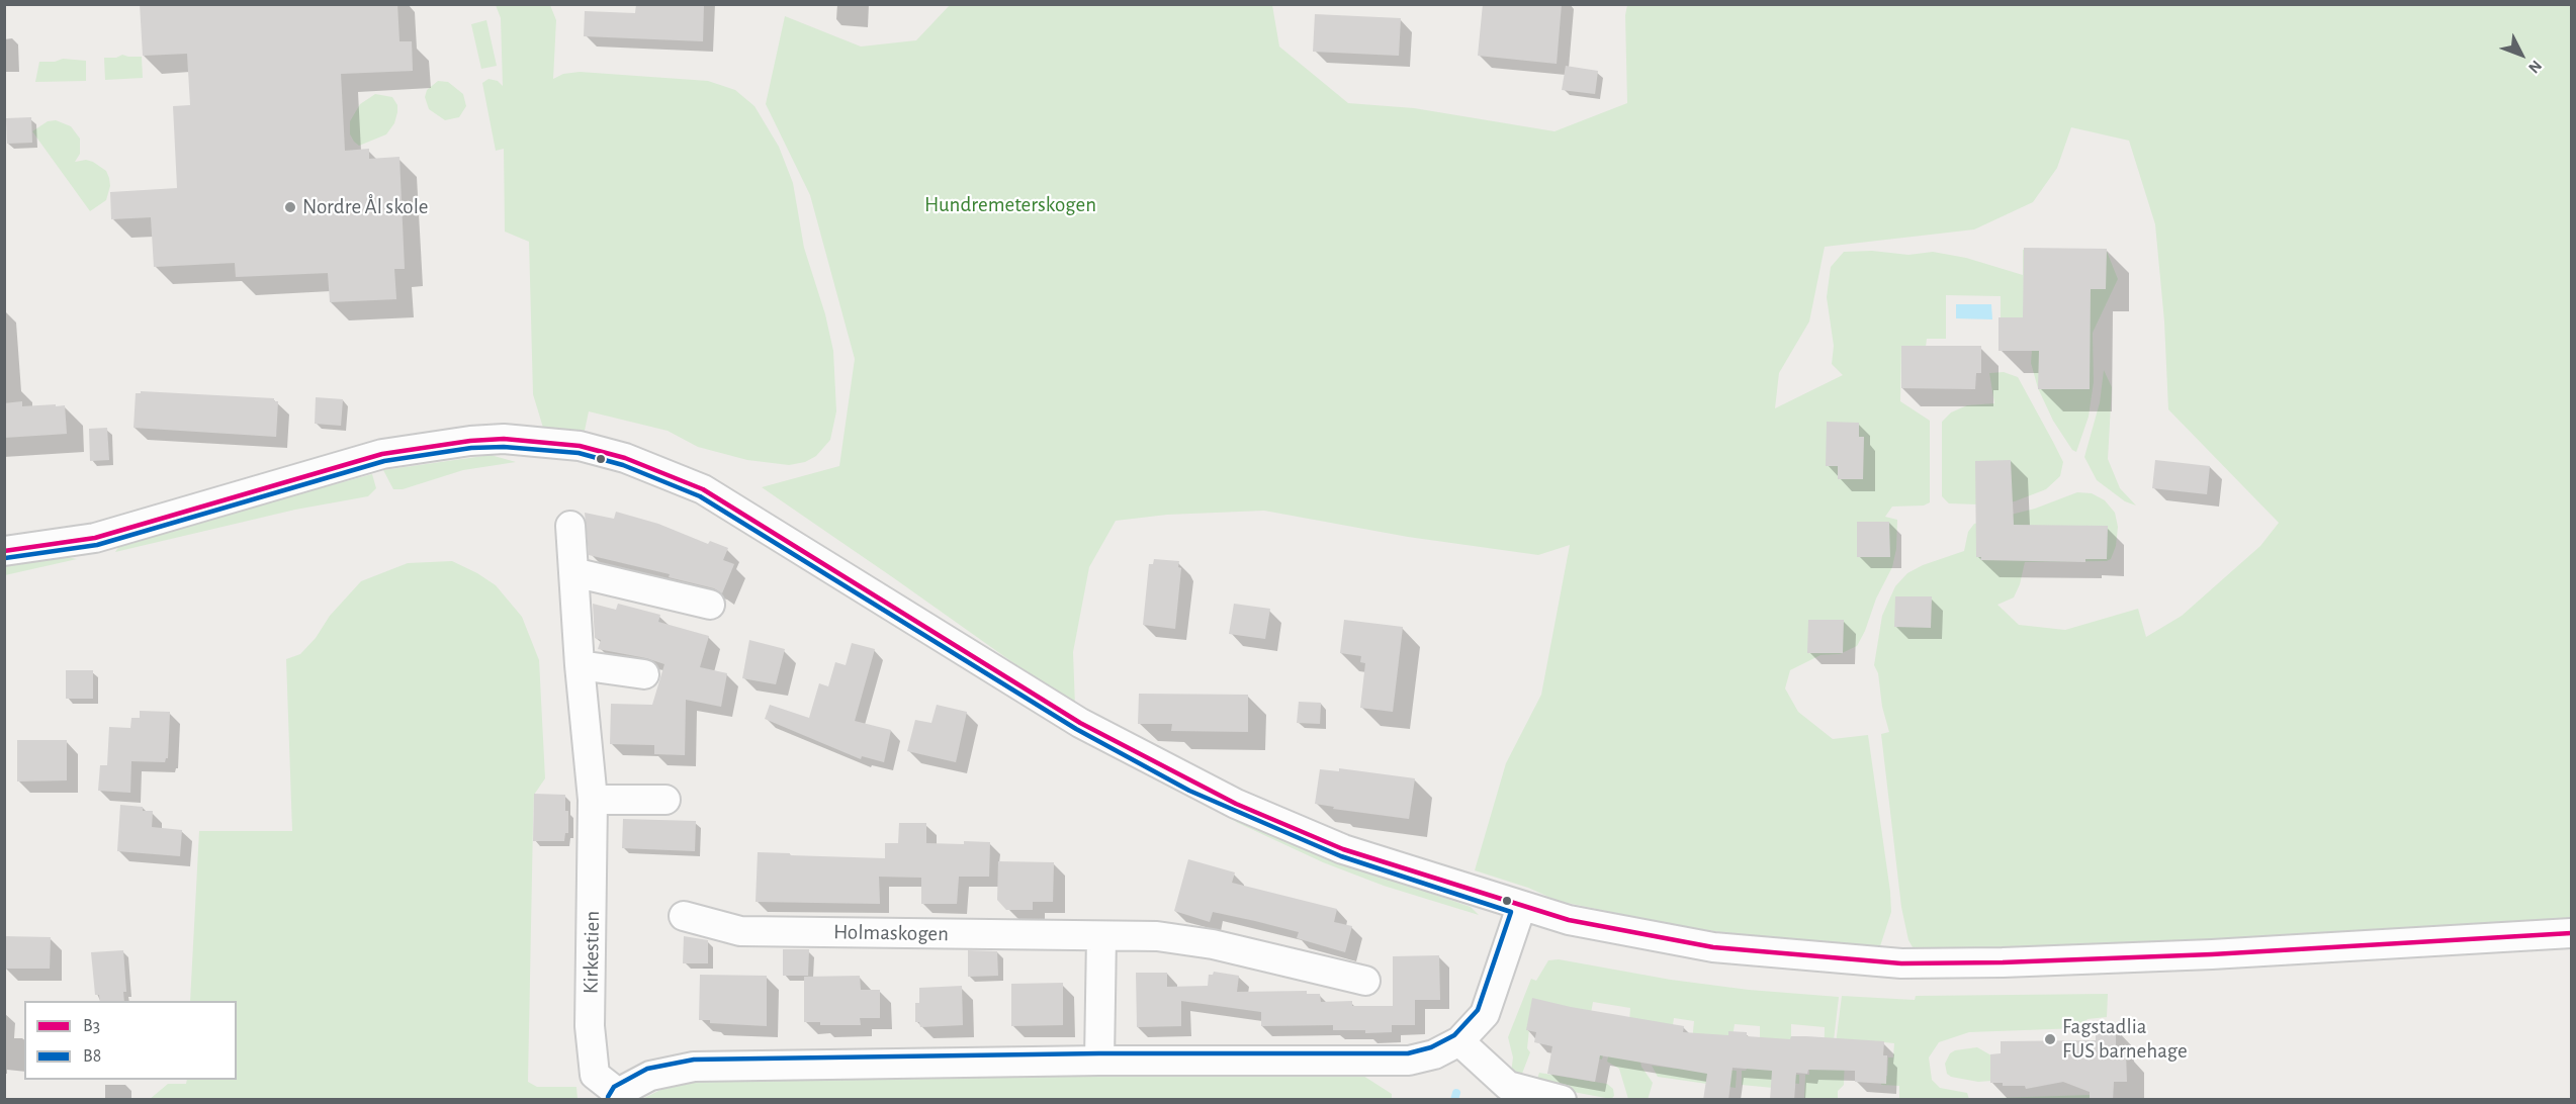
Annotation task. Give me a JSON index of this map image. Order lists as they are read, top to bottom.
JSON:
{
  "streets": {
    "street": ["Holmaskogen", "Kirkestien"]
  },
  "parks": ["Hundremeterskogen"],
  "places": ["Nordre Ål skole", "Fagstadlia FUS barnehage"],
  "lines": ["transit line B3", "transit line B8"],
  "legend": ["B3", "B8"],
  "north": "bottom right"
}
